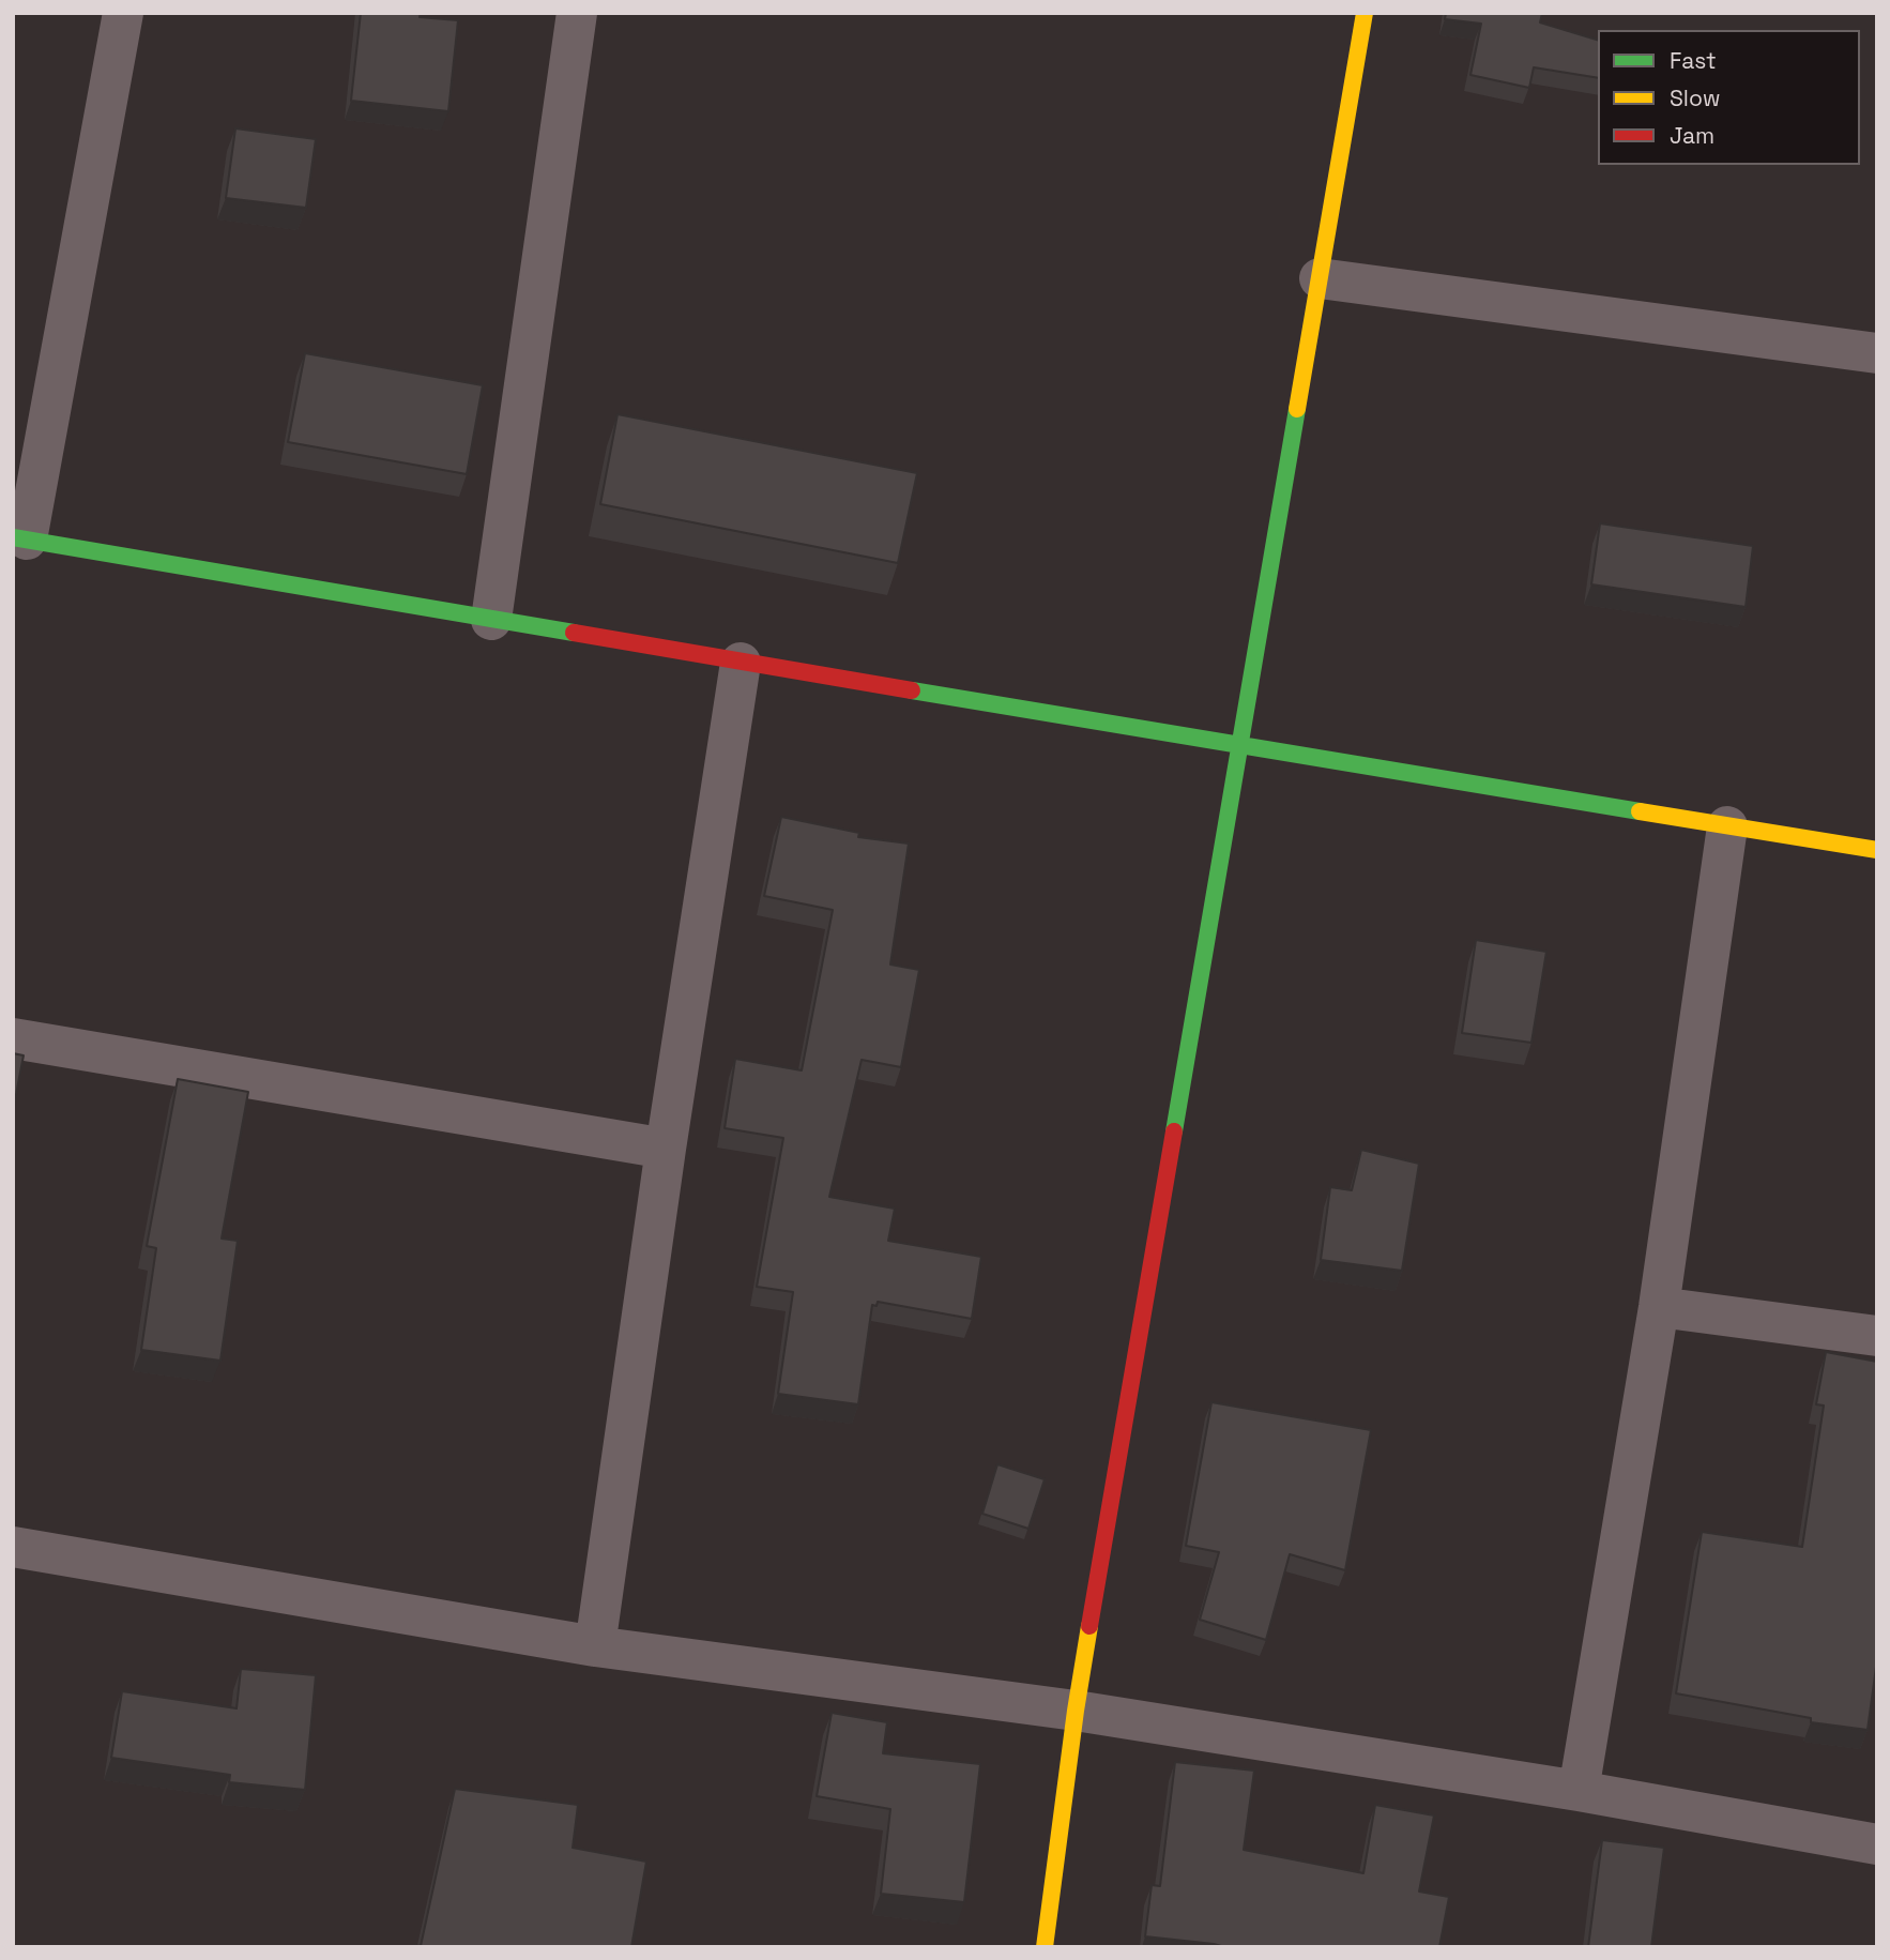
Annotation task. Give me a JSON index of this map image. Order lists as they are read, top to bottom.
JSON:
{
  "legend": ["Fast", "Slow", "Jam"]
}
